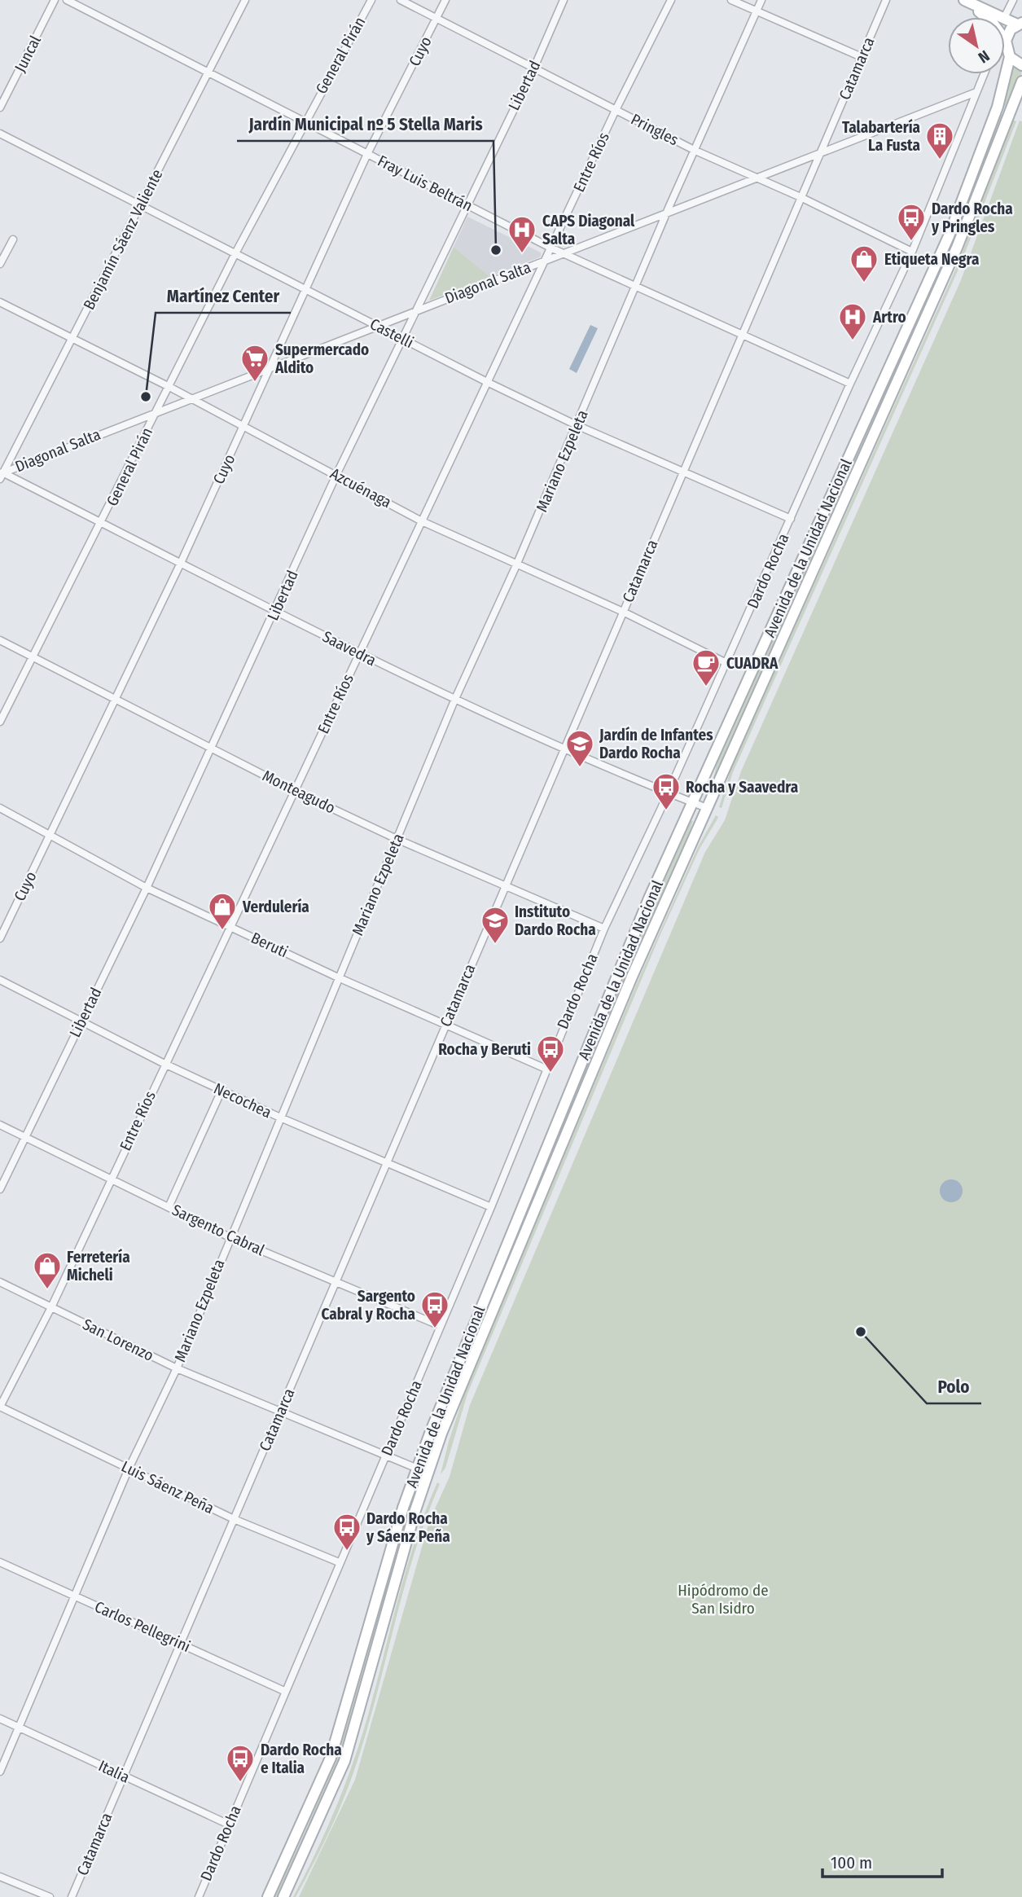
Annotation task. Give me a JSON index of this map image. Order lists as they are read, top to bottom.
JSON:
{
  "streets": {
    "main road": ["Avenida de la Unidad Nacional"],
    "street": [
      "Cuyo",
      "Juncal",
      "General Pirán",
      "Catamarca",
      "Libertad",
      "Pringles",
      "Entre Ríos",
      "Fray Luis Beltrán",
      "Benjamín Sáenz Valiente",
      "Diagonal Salta",
      "Castelli",
      "Mariano Ezpeleta",
      "Azcuénaga",
      "Dardo Rocha",
      "Saavedra",
      "Monteagudo",
      "Beruti",
      "Necochea",
      "Sargento Cabral",
      "San Lorenzo",
      "Luis Sáenz Peña",
      "Carlos Pellegrini",
      "Italia"
    ]
  },
  "crossings": [
    ["Cuyo", "Pringles"],
    ["Cuyo", "Fray Luis Beltrán"],
    ["Cuyo", "Diagonal Salta"],
    ["Cuyo", "Castelli"],
    ["Cuyo", "Azcuénaga"],
    ["Cuyo", "Saavedra"],
    ["Cuyo", "Monteagudo"],
    ["Cuyo", "Beruti"],
    ["General Pirán", "Fray Luis Beltrán"],
    ["General Pirán", "Diagonal Salta"],
    ["General Pirán", "Castelli"],
    ["General Pirán", "Azcuénaga"],
    ["General Pirán", "Saavedra"],
    ["General Pirán", "Monteagudo"],
    ["Catamarca", "Pringles"],
    ["Catamarca", "Fray Luis Beltrán"],
    ["Catamarca", "Diagonal Salta"],
    ["Catamarca", "Castelli"],
    ["Catamarca", "Azcuénaga"],
    ["Catamarca", "Saavedra"],
    ["Catamarca", "Monteagudo"],
    ["Catamarca", "Beruti"],
    ["Catamarca", "Necochea"],
    ["Catamarca", "Sargento Cabral"],
    ["Catamarca", "San Lorenzo"],
    ["Catamarca", "Luis Sáenz Peña"],
    ["Catamarca", "Carlos Pellegrini"],
    ["Catamarca", "Italia"],
    ["Libertad", "Pringles"],
    ["Libertad", "Fray Luis Beltrán"],
    ["Libertad", "Diagonal Salta"],
    ["Libertad", "Castelli"],
    ["Libertad", "Azcuénaga"],
    ["Libertad", "Saavedra"],
    ["Libertad", "Monteagudo"],
    ["Libertad", "Beruti"],
    ["Libertad", "Necochea"],
    ["Libertad", "Sargento Cabral"],
    ["Pringles", "Entre Ríos"],
    ["Pringles", "Diagonal Salta"],
    ["Pringles", "Mariano Ezpeleta"],
    ["Pringles", "Dardo Rocha"],
    ["Entre Ríos", "Fray Luis Beltrán"],
    ["Entre Ríos", "Diagonal Salta"],
    ["Entre Ríos", "Castelli"],
    ["Entre Ríos", "Azcuénaga"],
    ["Entre Ríos", "Saavedra"],
    ["Entre Ríos", "Monteagudo"],
    ["Entre Ríos", "Beruti"],
    ["Entre Ríos", "Necochea"],
    ["Entre Ríos", "Sargento Cabral"],
    ["Entre Ríos", "San Lorenzo"],
    ["Entre Ríos", "Luis Sáenz Peña"],
    ["Fray Luis Beltrán", "Benjamín Sáenz Valiente"],
    ["Fray Luis Beltrán", "Diagonal Salta"],
    ["Fray Luis Beltrán", "Mariano Ezpeleta"],
    ["Fray Luis Beltrán", "Dardo Rocha"],
    ["Benjamín Sáenz Valiente", "Diagonal Salta"],
    ["Benjamín Sáenz Valiente", "Castelli"],
    ["Benjamín Sáenz Valiente", "Azcuénaga"],
    ["Benjamín Sáenz Valiente", "Saavedra"],
    ["Diagonal Salta", "Castelli"],
    ["Diagonal Salta", "Mariano Ezpeleta"],
    ["Diagonal Salta", "Azcuénaga"],
    ["Diagonal Salta", "Dardo Rocha"],
    ["Diagonal Salta", "Saavedra"],
    ["Castelli", "Mariano Ezpeleta"],
    ["Castelli", "Dardo Rocha"],
    ["Mariano Ezpeleta", "Azcuénaga"],
    ["Mariano Ezpeleta", "Saavedra"],
    ["Mariano Ezpeleta", "Monteagudo"],
    ["Mariano Ezpeleta", "Beruti"],
    ["Mariano Ezpeleta", "Necochea"],
    ["Mariano Ezpeleta", "Sargento Cabral"],
    ["Mariano Ezpeleta", "San Lorenzo"],
    ["Mariano Ezpeleta", "Luis Sáenz Peña"],
    ["Mariano Ezpeleta", "Carlos Pellegrini"],
    ["Mariano Ezpeleta", "Italia"],
    ["Azcuénaga", "Dardo Rocha"],
    ["Avenida de la Unidad Nacional", "Saavedra"],
    ["Avenida de la Unidad Nacional", "San Lorenzo"],
    ["Dardo Rocha", "Saavedra"],
    ["Dardo Rocha", "Monteagudo"],
    ["Dardo Rocha", "Beruti"],
    ["Dardo Rocha", "Necochea"],
    ["Dardo Rocha", "Sargento Cabral"],
    ["Dardo Rocha", "San Lorenzo"],
    ["Dardo Rocha", "Luis Sáenz Peña"],
    ["Dardo Rocha", "Carlos Pellegrini"],
    ["Dardo Rocha", "Italia"]
  ],
  "parks": ["Hipódromo de San Isidro"],
  "places": {
    "building": ["Talabartería La Fusta"],
    "bus stop": [
      "Dardo Rocha y Pringles",
      "Rocha y Saavedra",
      "Rocha y Beruti",
      "Sargento Cabral y Rocha",
      "Dardo Rocha y Sáenz Peña",
      "Dardo Rocha e Italia"
    ],
    "other": ["Jardín Municipal nº 5 Stella Maris", "Martínez Center", "Polo"],
    "hospital": ["CAPS Diagonal Salta", "Artro"],
    "shop": ["Etiqueta Negra", "Verdulería", "Ferretería Micheli"],
    "supermarket": ["Supermercado Aldito"],
    "cafe": ["CUADRA"],
    "school or university": ["Jardín de Infantes Dardo Rocha", "Instituto Dardo Rocha"]
  },
  "scale_bar": "100 m",
  "north": "bottom right"
}
